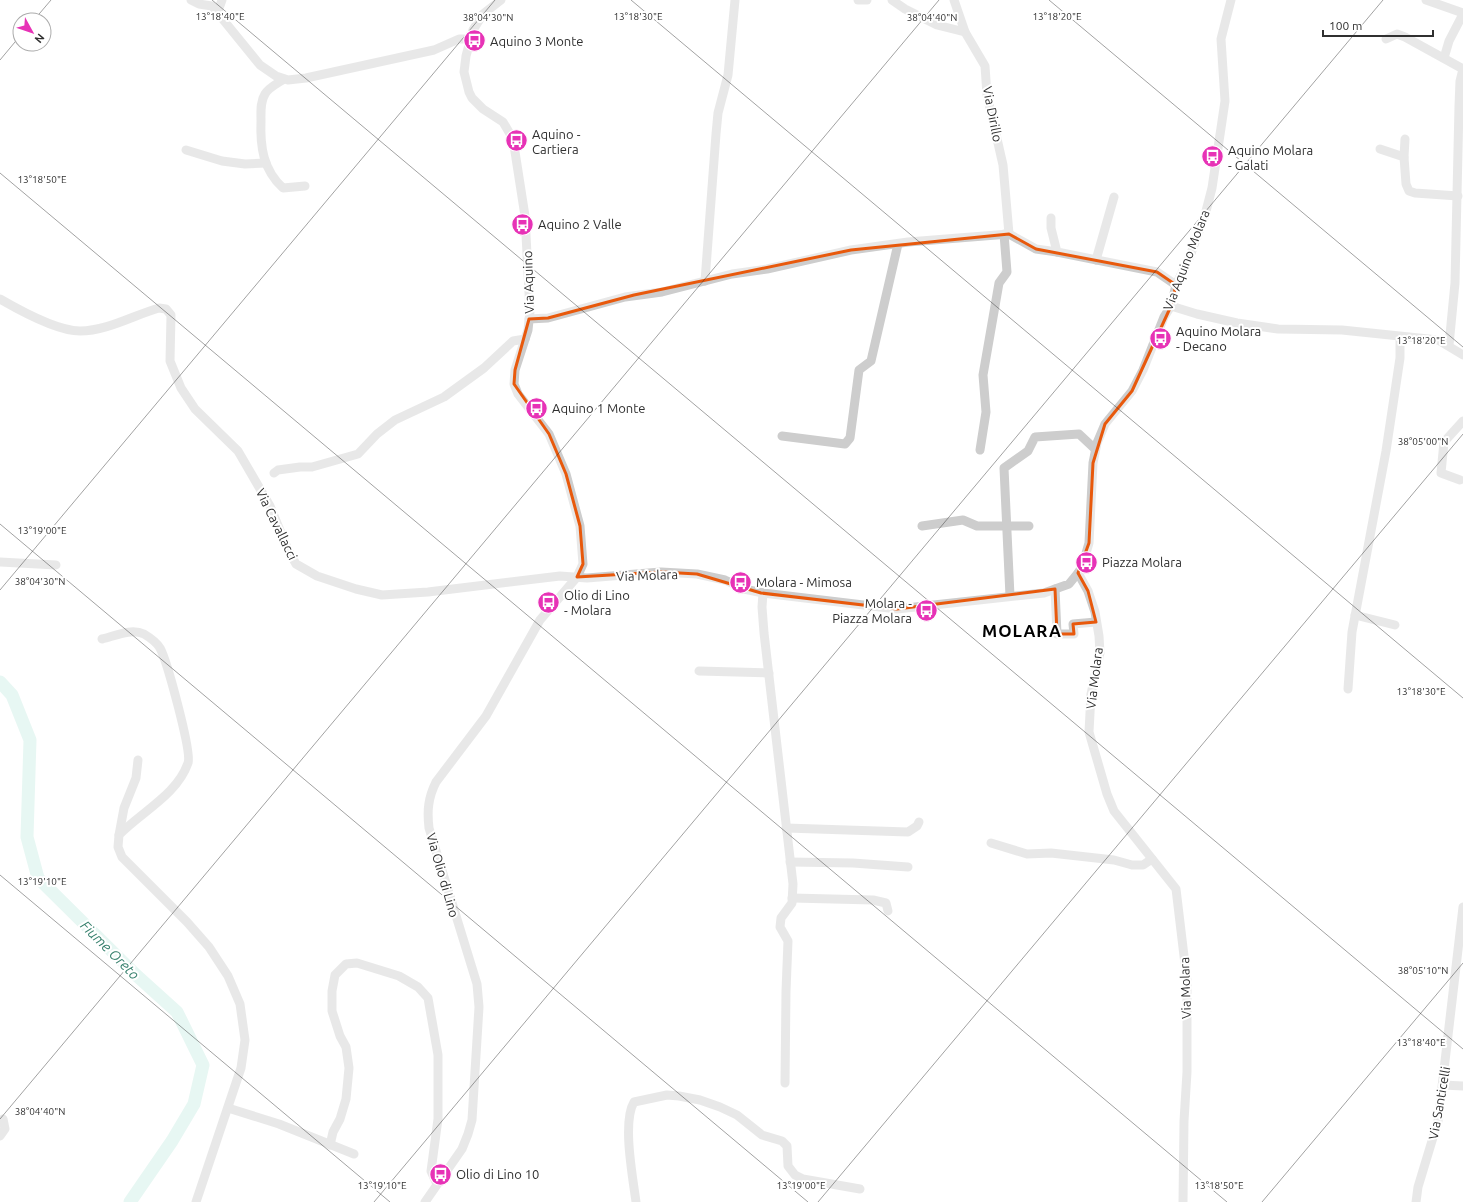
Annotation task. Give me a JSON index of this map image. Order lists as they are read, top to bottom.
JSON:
{
  "streets": {
    "street": [
      "Via Dirillo",
      "Via Aquino Molara",
      "Via Aquino",
      "Via Cavallacci",
      "Via Molara",
      "Via Olio di Lino",
      "Via Santicelli"
    ]
  },
  "crossings": [
    ["Via Aquino Molara", "Via Molara"],
    ["Via Aquino", "Via Cavallacci"],
    ["Via Aquino", "Via Molara"],
    ["Via Aquino", "Via Olio di Lino"],
    ["Via Cavallacci", "Via Molara"],
    ["Via Cavallacci", "Via Olio di Lino"],
    ["Via Molara", "Via Olio di Lino"]
  ],
  "districts": ["MOLARA"],
  "water": ["Fiume Oreto"],
  "places": {
    "bus stop": [
      "Aquino 3 Monte",
      "Aquino - Cartiera",
      "Aquino Molara - Galati",
      "Aquino 2 Valle",
      "Aquino Molara - Decano",
      "Aquino 1 Monte",
      "Piazza Molara",
      "Molara - Mimosa",
      "Olio di Lino - Molara",
      "Molara - Piazza Molara",
      "Olio di Lino 10"
    ]
  },
  "scale_bar": "100 m",
  "north": "bottom right",
  "coordinates": [
    "13°18'30\"E",
    "13°18'40\"E",
    "13°18'20\"E",
    "38°04'30\"N",
    "38°04'40\"N",
    "13°18'50\"E",
    "38°05'00\"N",
    "13°19'00\"E",
    "13°19'10\"E",
    "38°05'10\"N"
  ]
}
